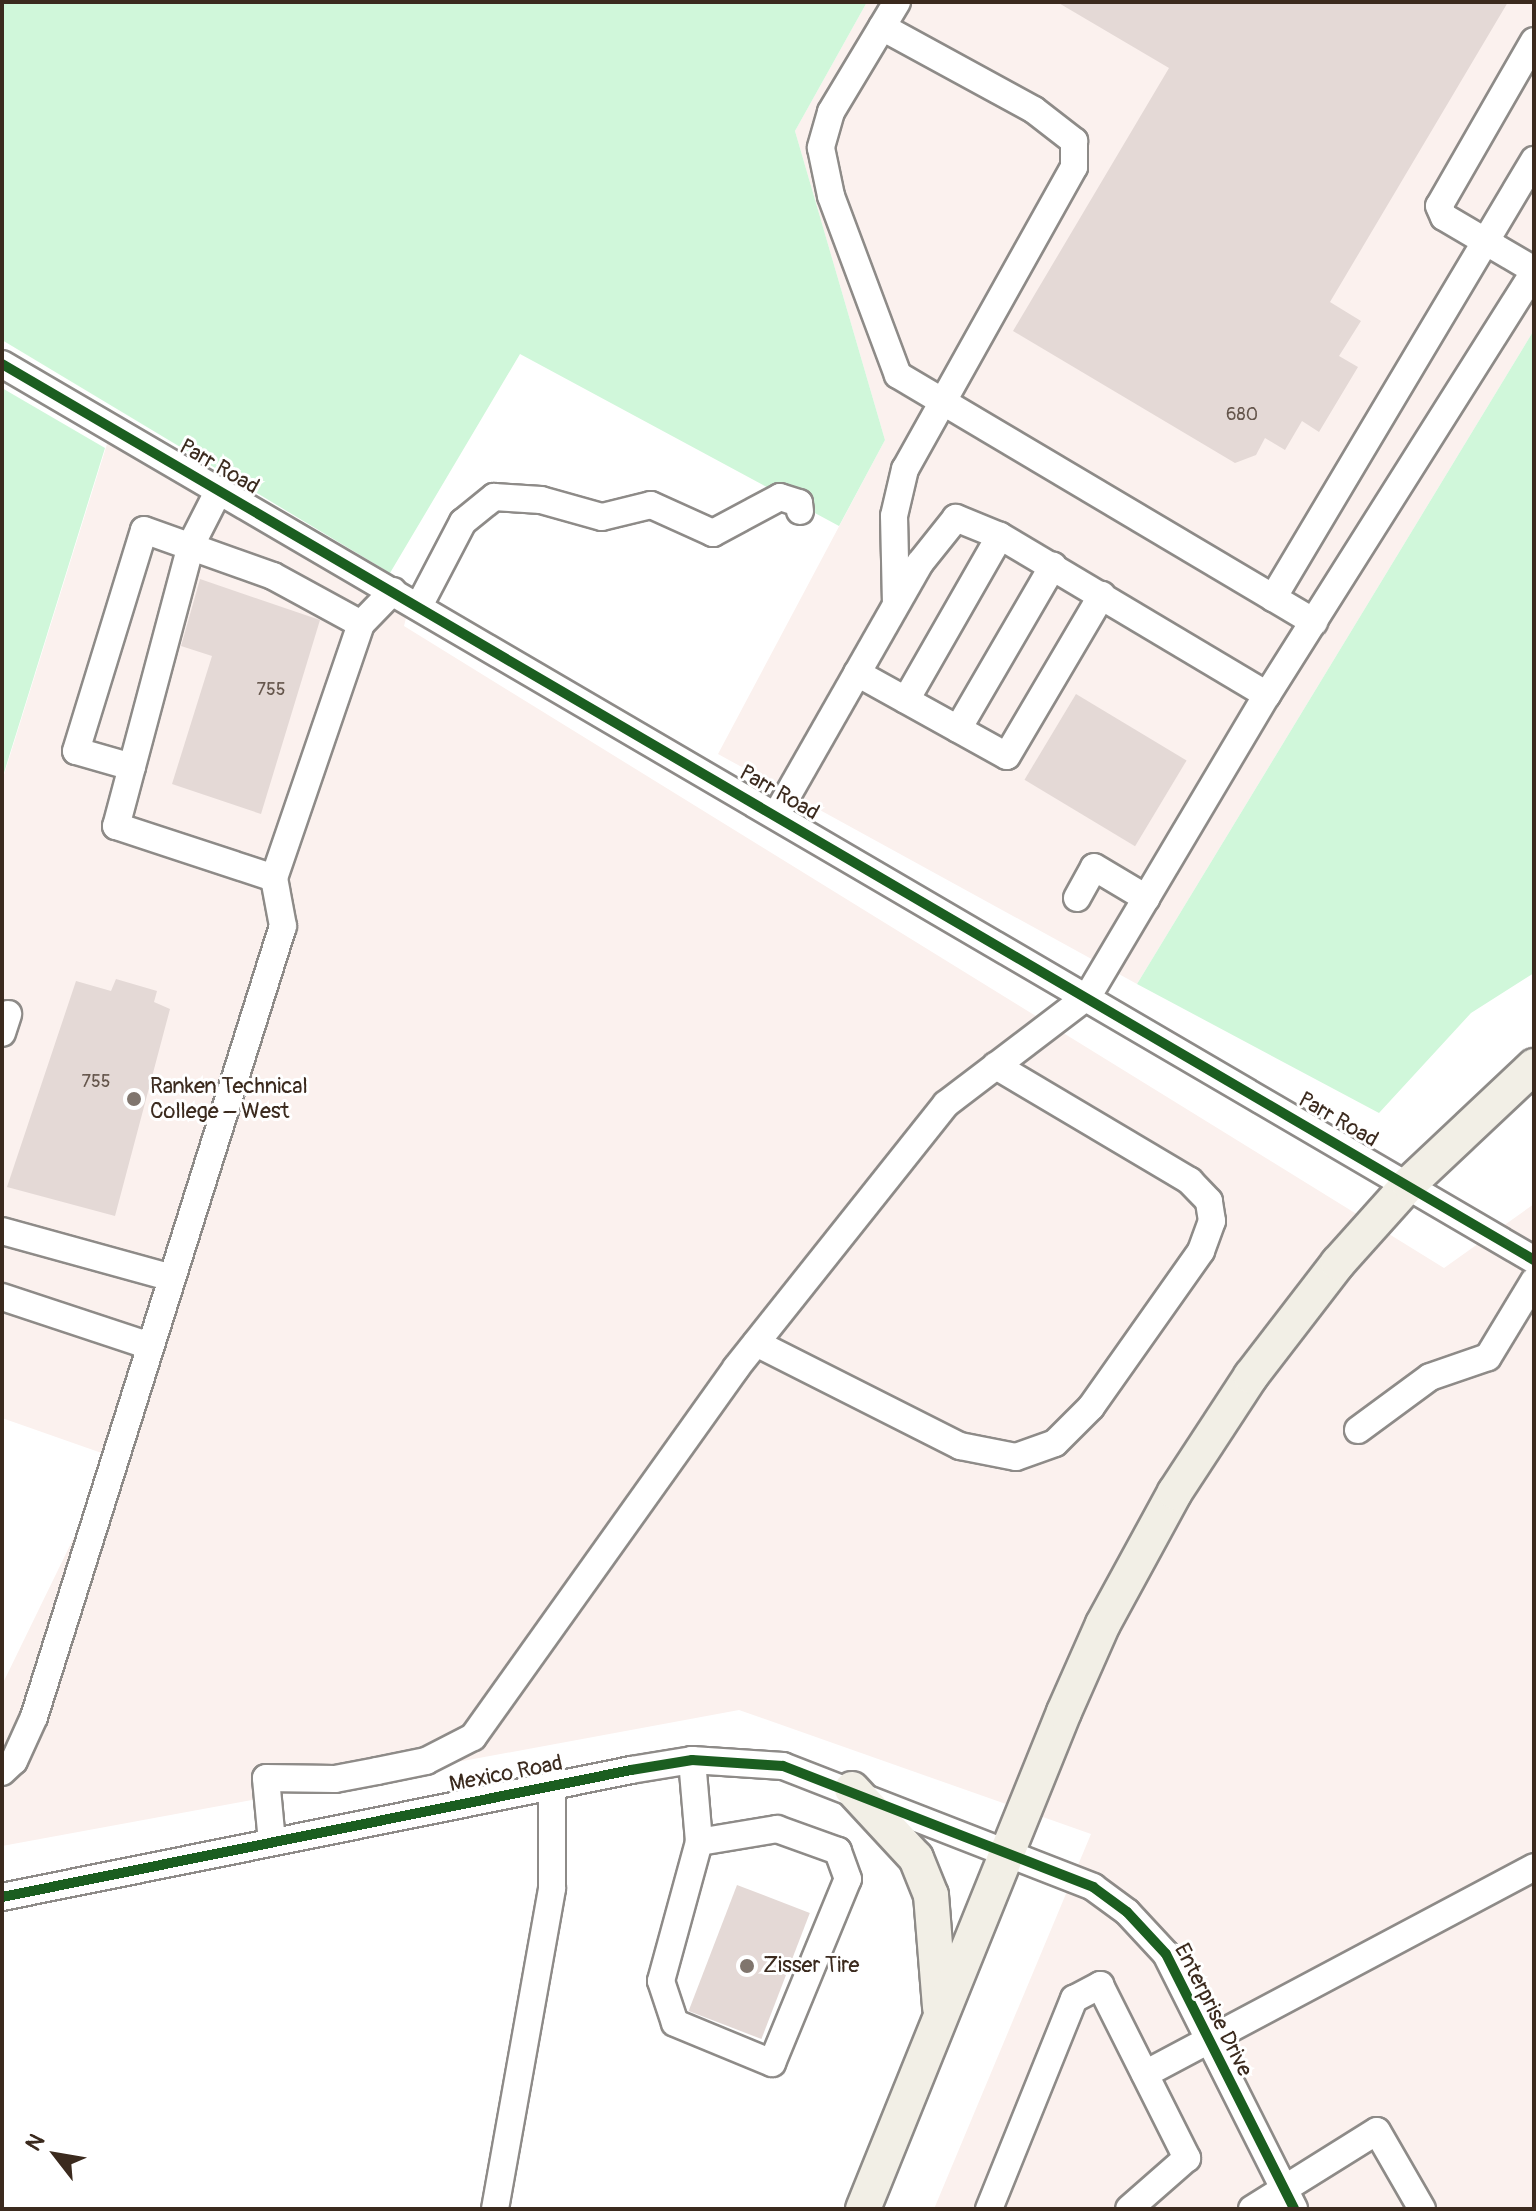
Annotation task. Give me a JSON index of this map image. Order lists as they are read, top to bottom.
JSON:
{
  "streets": {
    "street": ["Parr Road", "Mexico Road", "Enterprise Drive"]
  },
  "crossings": [
    ["Mexico Road", "Enterprise Drive"]
  ],
  "places": ["Ranken Technical College – West", "Zisser Tire"],
  "house_numbers": ["680", "755", "755"],
  "north": "top left"
}
